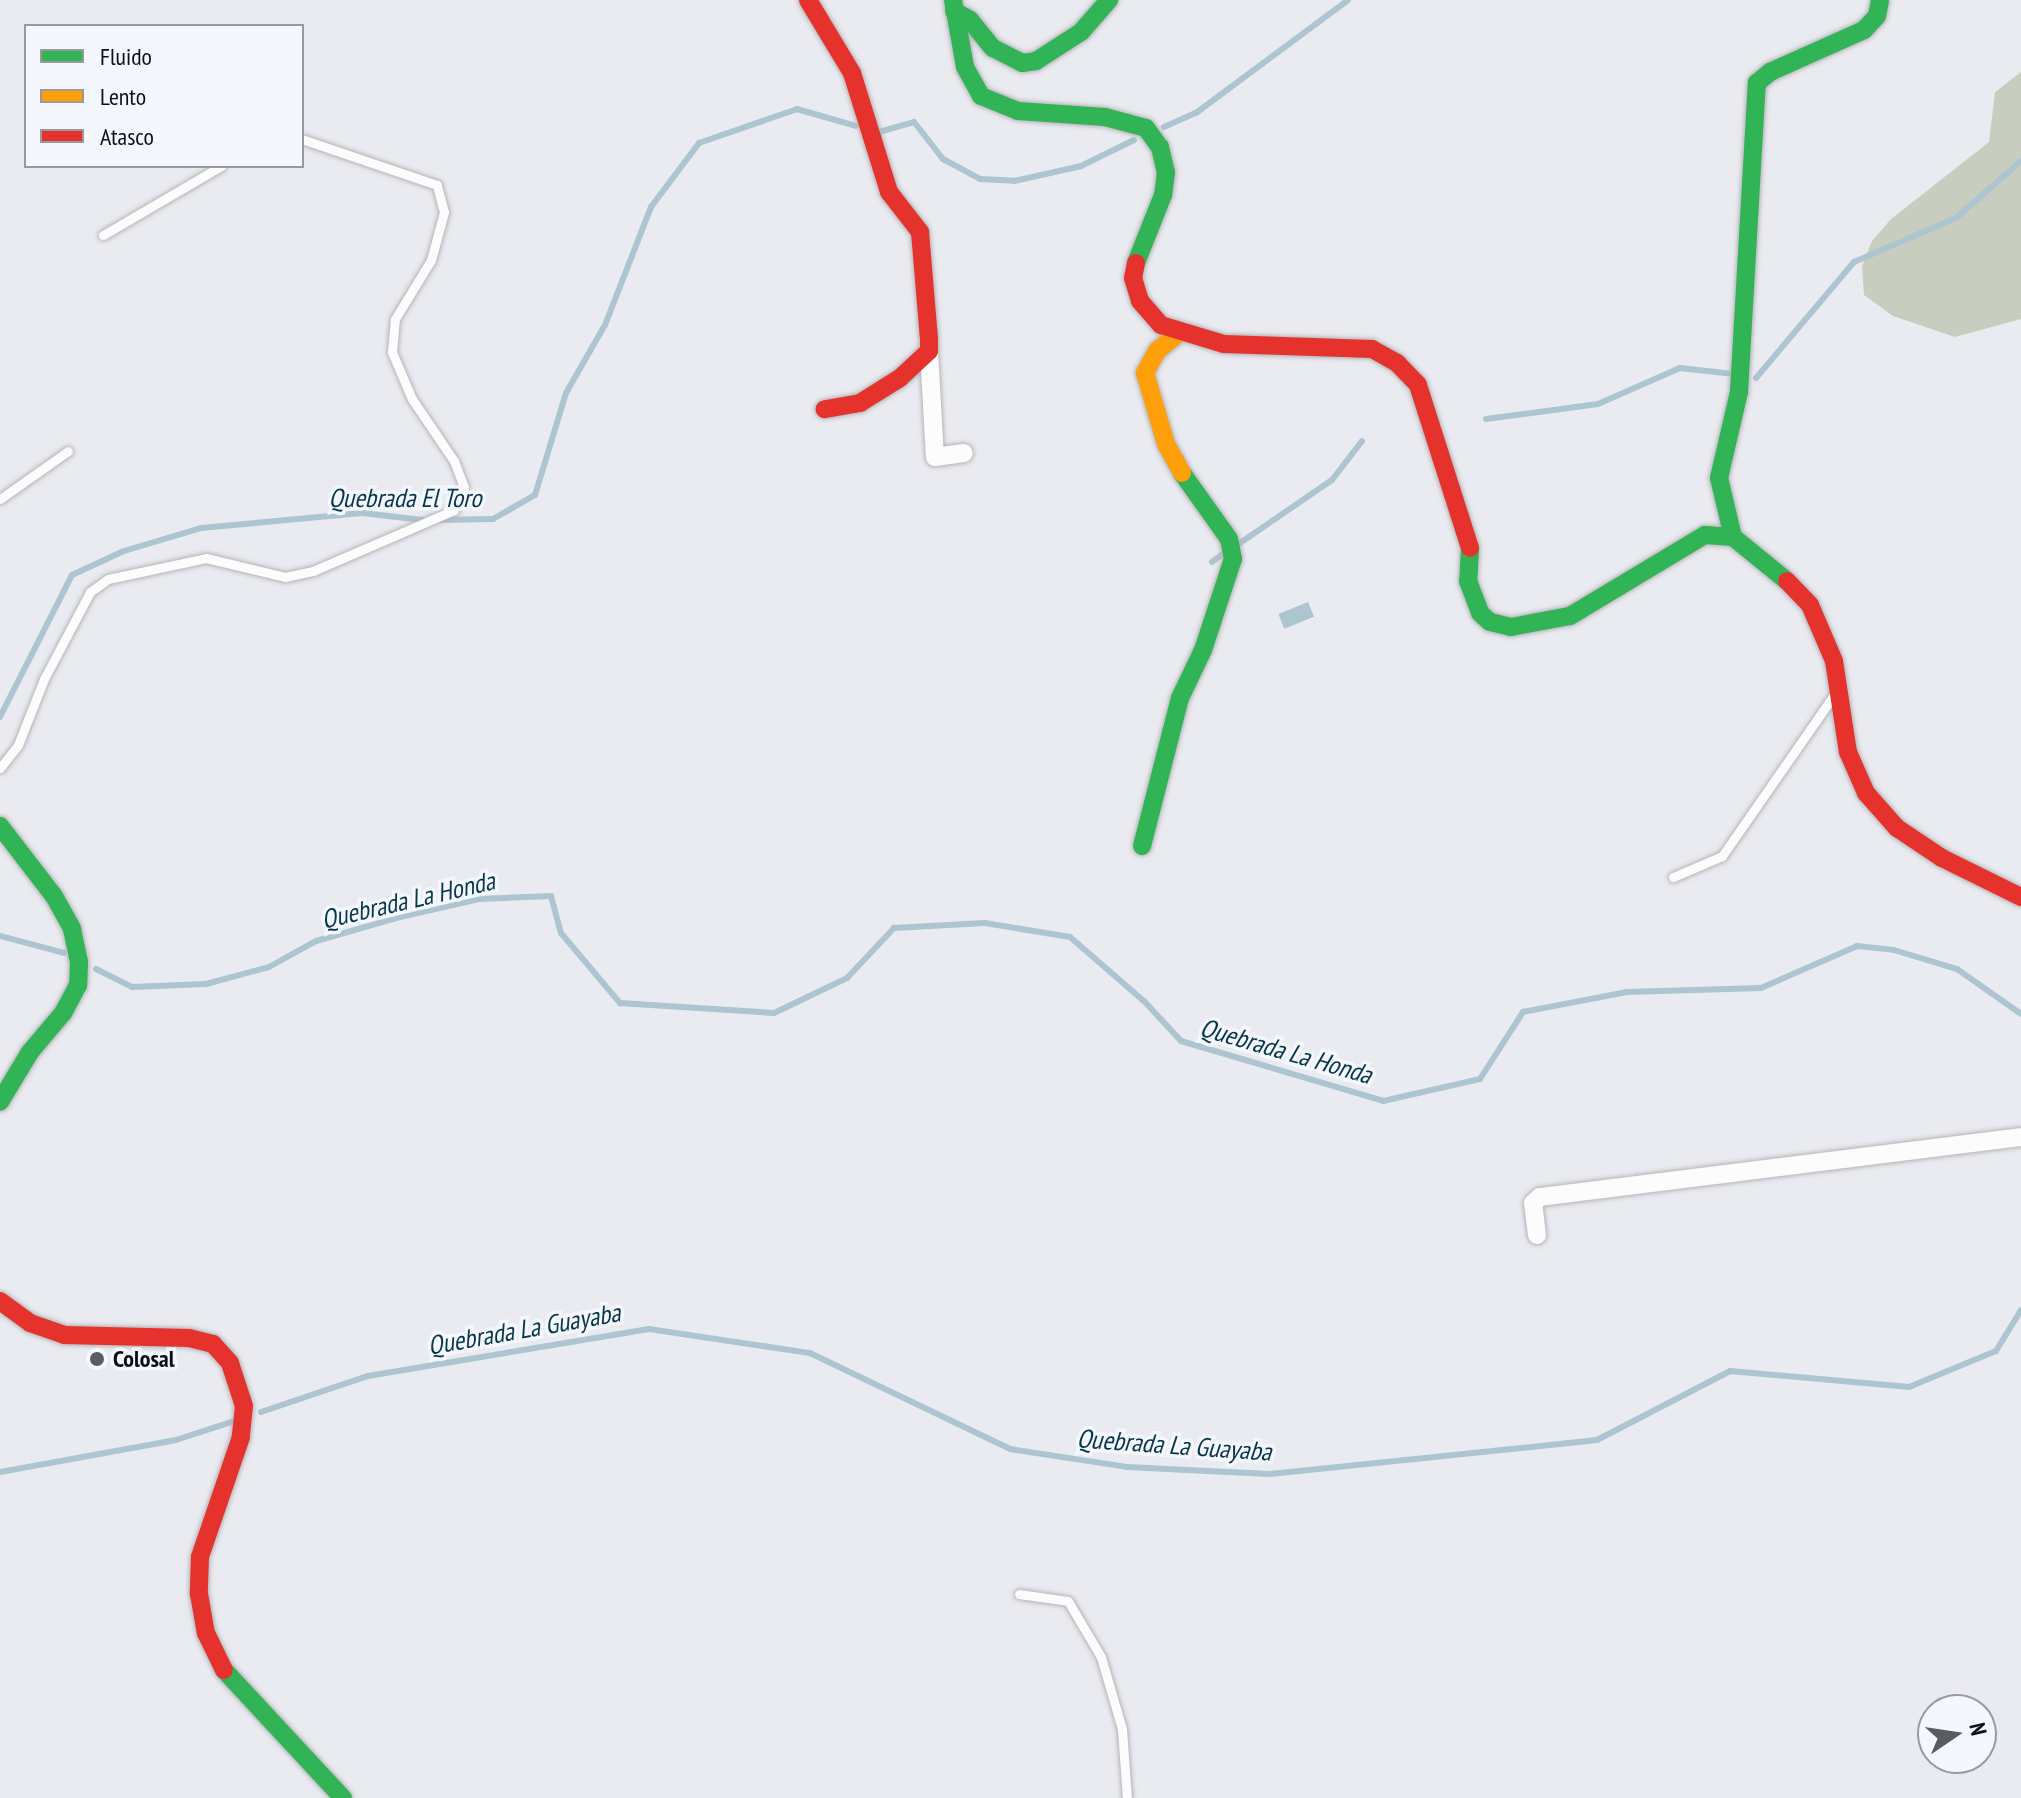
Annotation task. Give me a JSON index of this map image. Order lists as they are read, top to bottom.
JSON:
{
  "water": ["Quebrada El Toro", "Quebrada La Honda", "Quebrada La Guayaba"],
  "places": ["Colosal"],
  "legend": ["Fluido", "Lento", "Atasco"],
  "north": "right"
}
